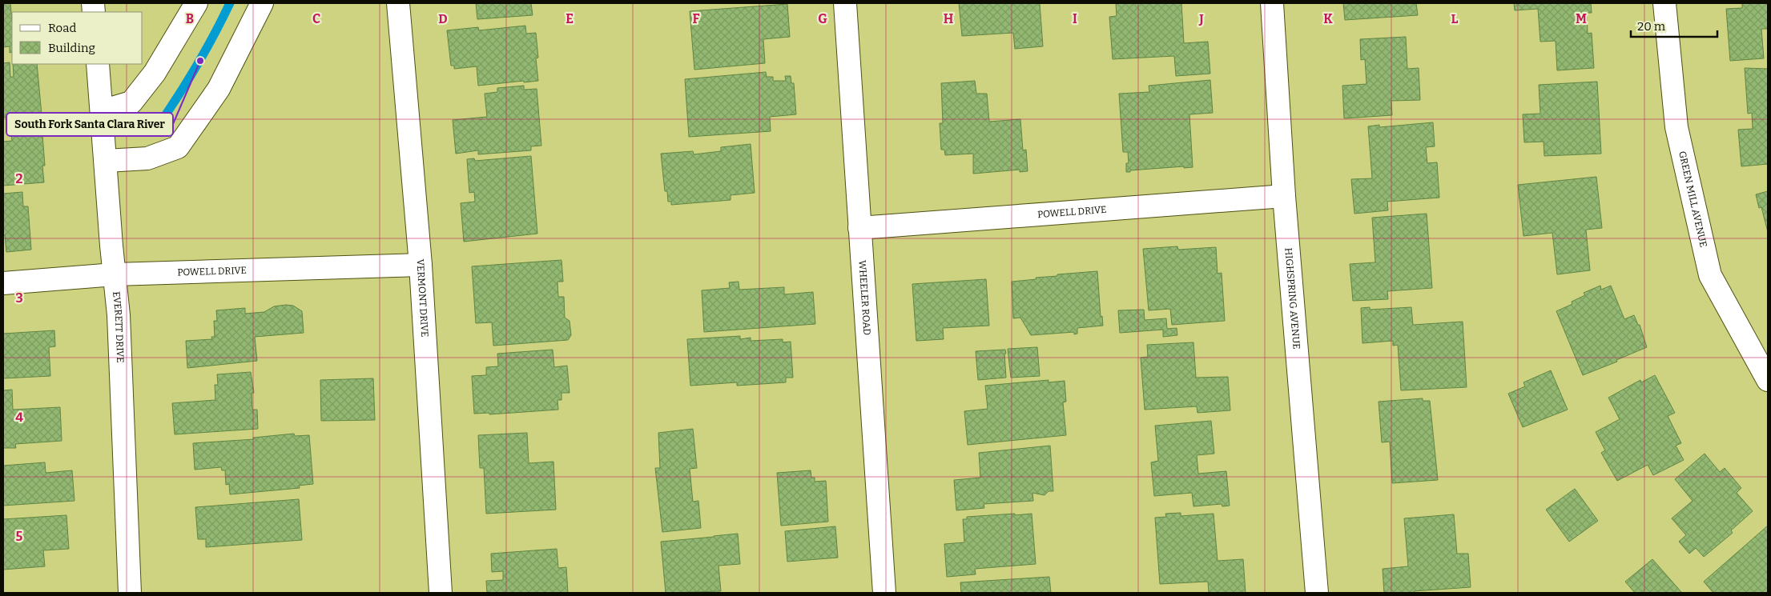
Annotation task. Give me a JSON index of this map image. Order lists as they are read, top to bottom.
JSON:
{
  "streets": {
    "street": [
      "GREEN MILL AVENUE",
      "POWELL DRIVE",
      "VERMONT DRIVE",
      "WHEELER ROAD",
      "HIGHSPRING AVENUE",
      "EVERETT DRIVE"
    ]
  },
  "crossings": [
    ["POWELL DRIVE", "VERMONT DRIVE"],
    ["POWELL DRIVE", "WHEELER ROAD"],
    ["POWELL DRIVE", "HIGHSPRING AVENUE"],
    ["POWELL DRIVE", "EVERETT DRIVE"]
  ],
  "places": ["South Fork Santa Clara River"],
  "legend": ["Road", "Building"],
  "scale_bar": "20 m",
  "grid": {
    "columns": [
      "B",
      "C",
      "D",
      "E",
      "F",
      "G",
      "H",
      "I",
      "J",
      "K",
      "L",
      "M"
    ],
    "rows": [
      "2",
      "3",
      "4",
      "5"
    ]
  }
}
